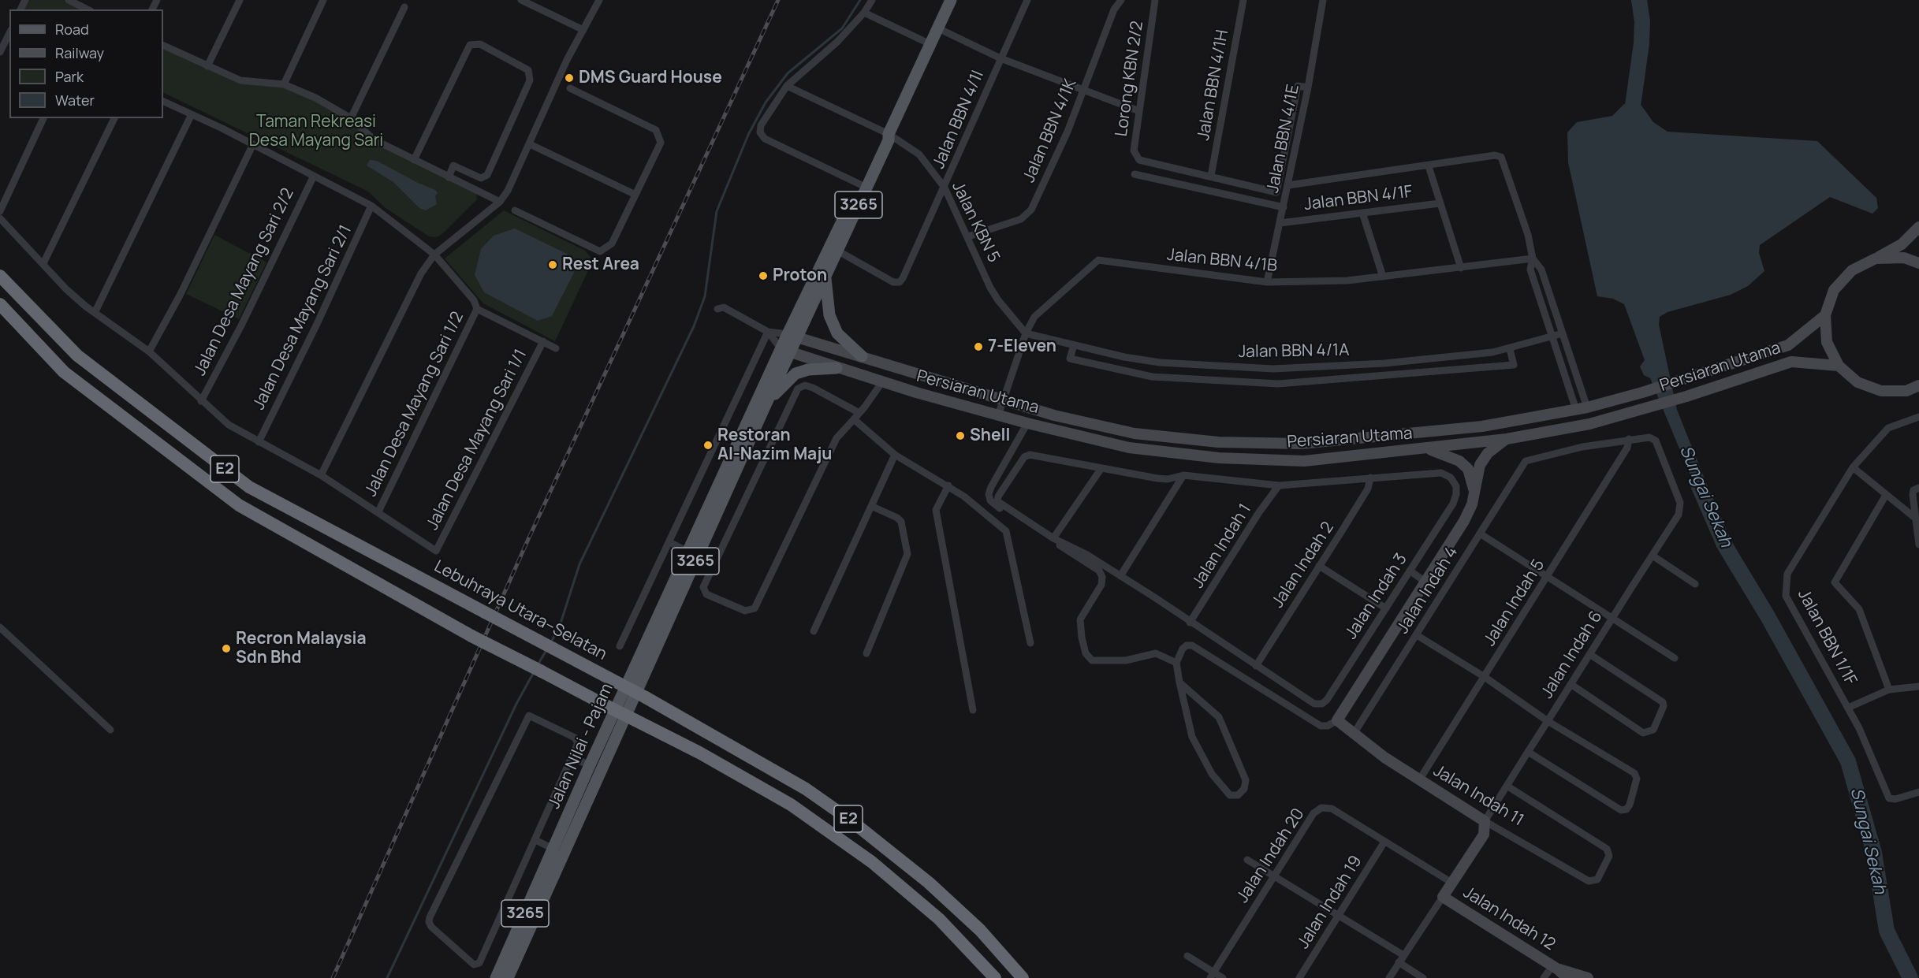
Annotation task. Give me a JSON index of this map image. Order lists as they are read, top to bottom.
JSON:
{
  "streets": {
    "highway": ["E2", "Lebuhraya Utara–Selatan"],
    "main road": [
      "3265",
      "Persiaran Utama",
      "Jalan Nilai - Pajam",
      "Jalan Indah 11",
      "Jalan Indah 12"
    ],
    "street": [
      "Lorong KBN 2/2",
      "Jalan BBN 4/1H",
      "Jalan BBN 4/1I",
      "Jalan BBN 4/1K",
      "Jalan BBN 4/1E",
      "Jalan BBN 4/1F",
      "Jalan KBN 5",
      "Jalan BBN 4/1B",
      "Jalan Desa Mayang Sari 2/2",
      "Jalan Desa Mayang Sari 2/1",
      "Jalan BBN 4/1A",
      "Jalan Desa Mayang Sari 1/2",
      "Jalan Desa Mayang Sari 1/1",
      "Jalan Indah 1",
      "Jalan Indah 2",
      "Jalan Indah 4",
      "Jalan Indah 3",
      "Jalan Indah 5",
      "Jalan BBN 1/1F",
      "Jalan Indah 6",
      "Jalan Indah 20",
      "Jalan Indah 19"
    ]
  },
  "crossings": [
    ["Lorong KBN 2/2", "Jalan BBN 4/1H"],
    ["Jalan BBN 4/1I", "3265"],
    ["Jalan BBN 4/1I", "Jalan KBN 5"],
    ["Jalan BBN 4/1K", "Jalan KBN 5"],
    ["Jalan BBN 4/1E", "Jalan BBN 4/1F"],
    ["Jalan BBN 4/1E", "Jalan BBN 4/1B"],
    ["3265", "Jalan KBN 5"],
    ["3265", "Persiaran Utama"],
    ["3265", "Jalan Nilai - Pajam"],
    ["Jalan KBN 5", "Jalan BBN 4/1B"],
    ["Jalan KBN 5", "Jalan BBN 4/1A"],
    ["Jalan BBN 4/1B", "Jalan BBN 4/1A"],
    ["Jalan BBN 4/1B", "Persiaran Utama"],
    ["Persiaran Utama", "Jalan Nilai - Pajam"],
    ["Jalan Desa Mayang Sari 1/2", "Jalan Desa Mayang Sari 1/1"],
    ["Jalan Indah 2", "Jalan Indah 3"],
    ["Jalan Indah 4", "Jalan Indah 5"],
    ["Jalan Indah 4", "Jalan Indah 6"],
    ["Jalan Indah 4", "Jalan Indah 11"],
    ["Jalan Indah 5", "Jalan Indah 6"],
    ["Jalan Indah 5", "Jalan Indah 11"],
    ["Jalan Indah 6", "Jalan Indah 11"],
    ["Jalan Indah 20", "Jalan Indah 19"]
  ],
  "water": ["Sungai Sekah"],
  "parks": ["Taman Rekreasi Desa Mayang Sari"],
  "places": [
    "DMS Guard House",
    "Rest Area",
    "Proton",
    "7-Eleven",
    "Shell",
    "Restoran Al-Nazim Maju",
    "Recron Malaysia Sdn Bhd"
  ],
  "legend": [
    "Road",
    "Railway",
    "Park",
    "Water"
  ]
}
